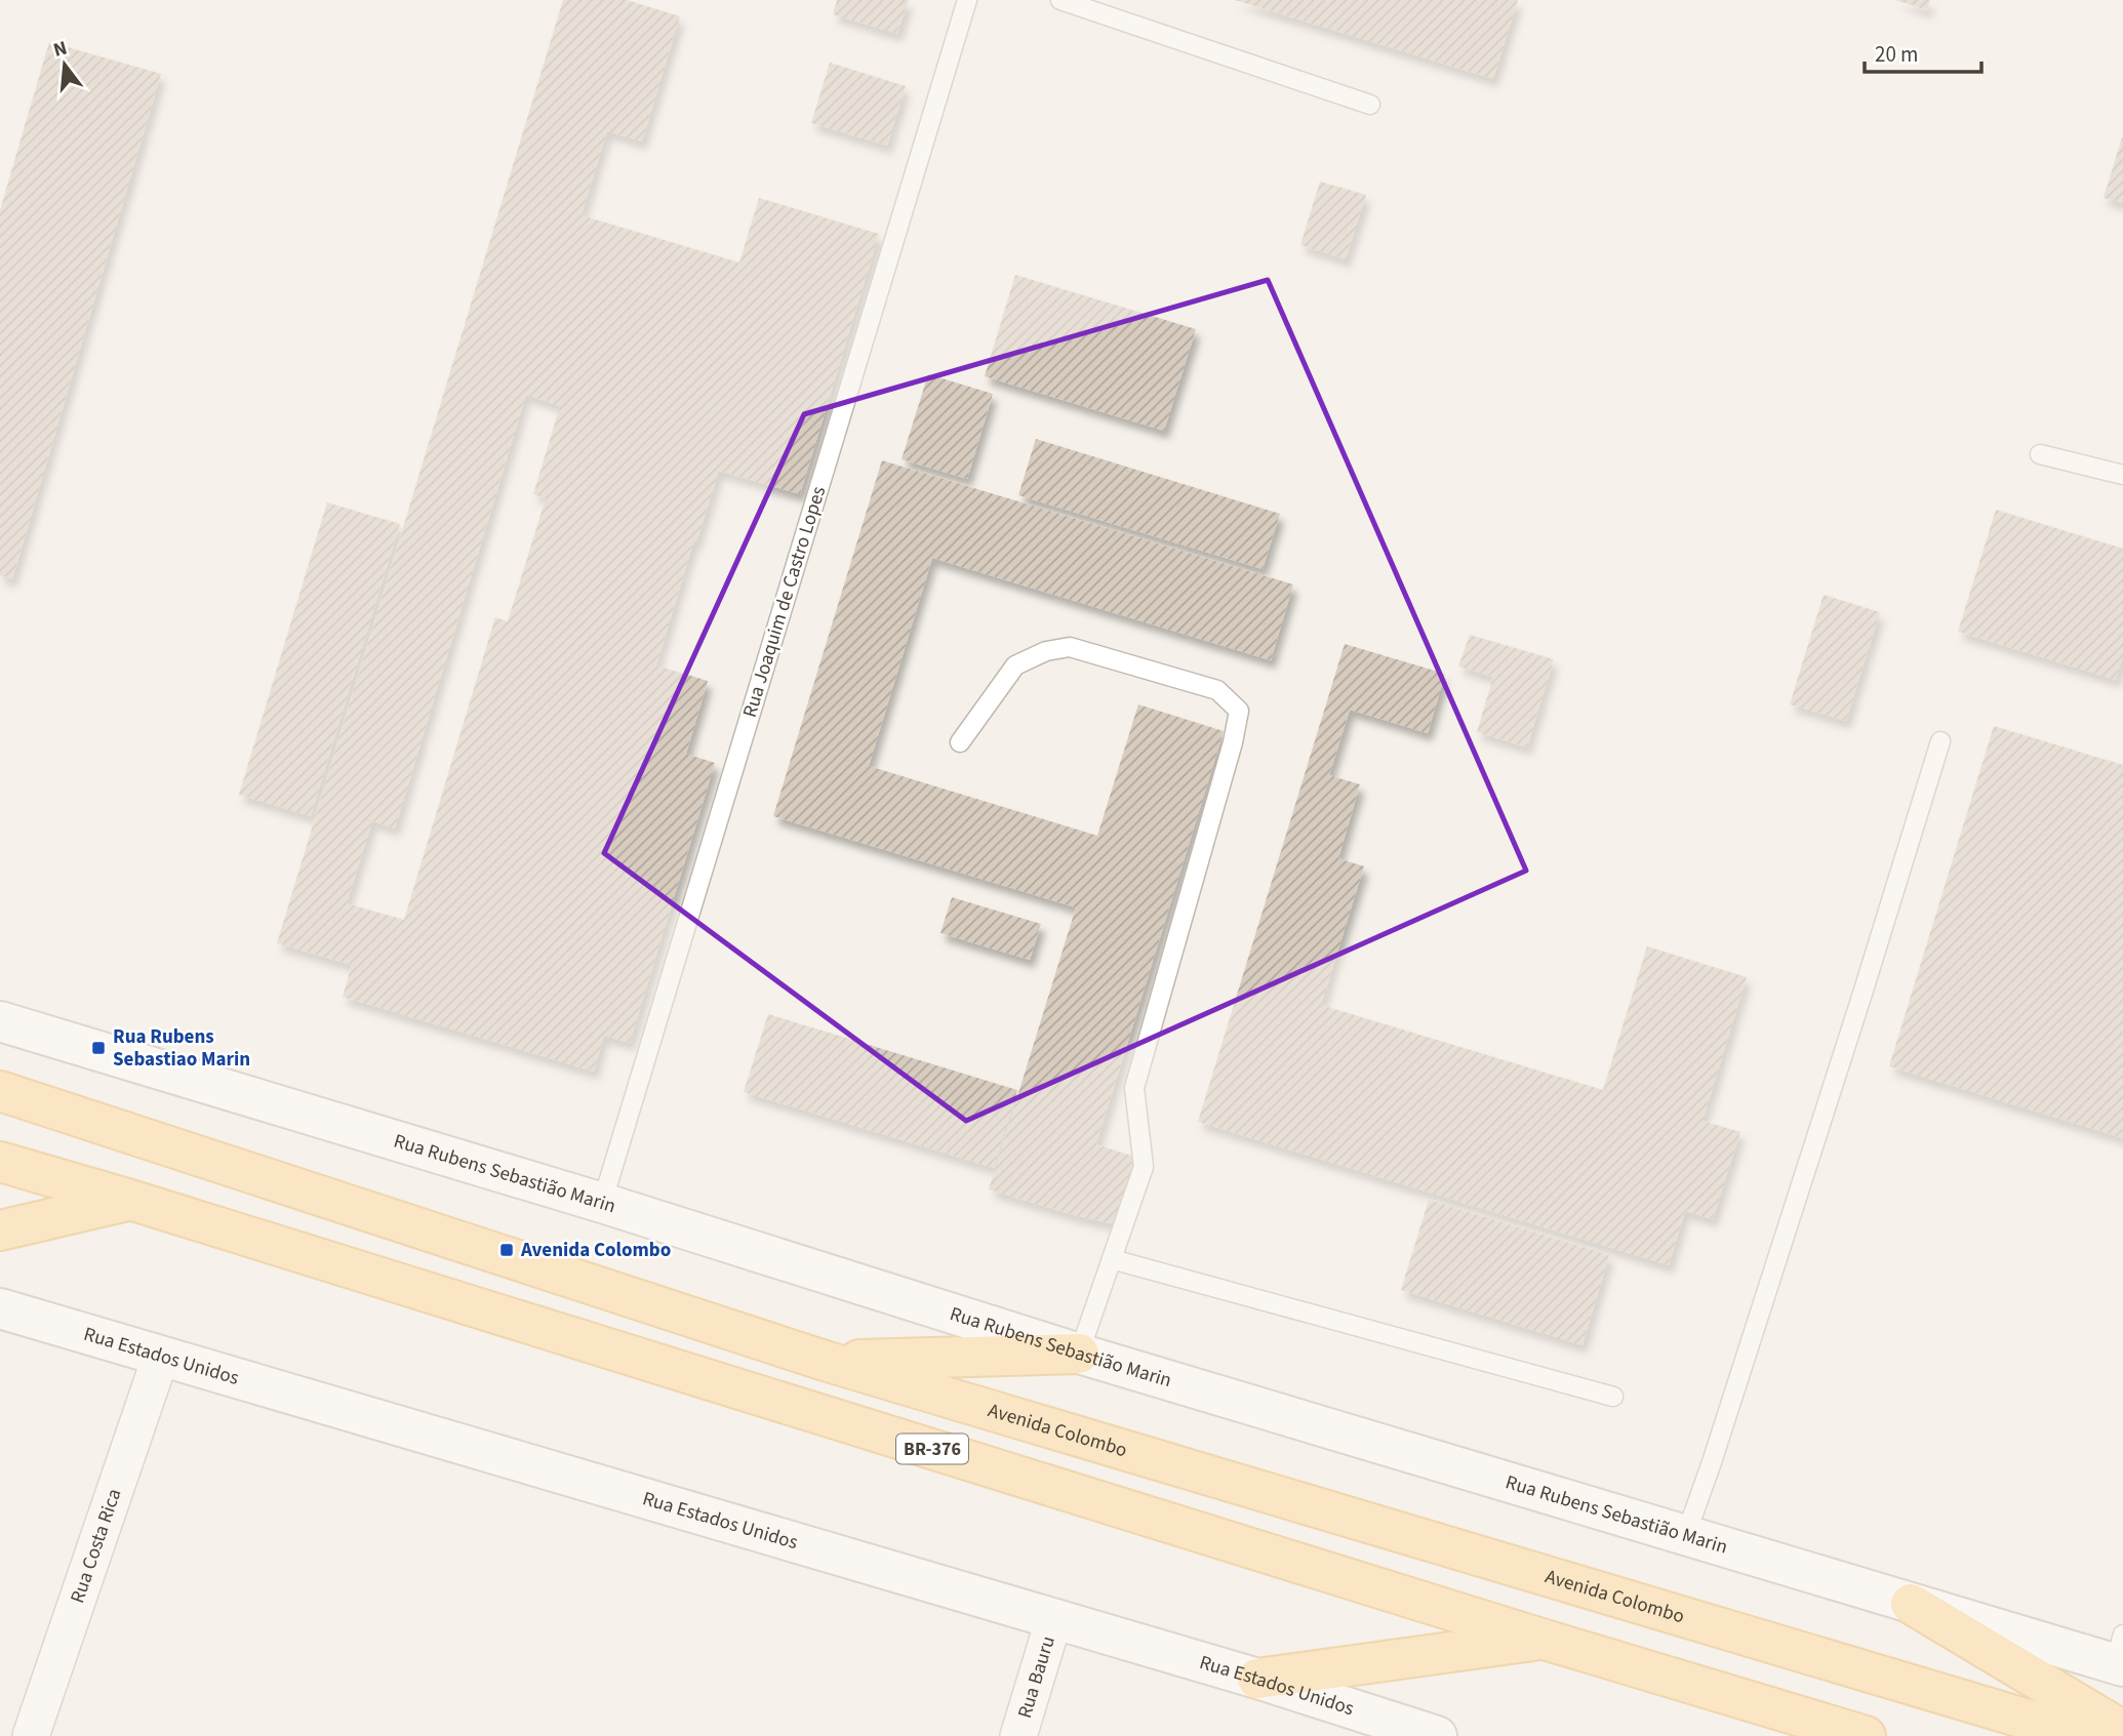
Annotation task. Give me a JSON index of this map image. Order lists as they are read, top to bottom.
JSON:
{
  "streets": {
    "main road": ["Avenida Colombo", "BR-376"],
    "street": [
      "Rua Rubens Sebastião Marin",
      "Rua Estados Unidos",
      "Rua Costa Rica",
      "Rua Bauru"
    ],
    "lane": ["Rua Joaquim de Castro Lopes"]
  },
  "crossings": [
    ["Rua Joaquim de Castro Lopes", "Rua Rubens Sebastião Marin"],
    ["Rua Estados Unidos", "Rua Costa Rica"],
    ["Rua Estados Unidos", "Rua Bauru"]
  ],
  "places": {
    "transit": ["Rua Rubens Sebastiao Marin", "Avenida Colombo"]
  },
  "scale_bar": "20 m",
  "north": "top"
}
